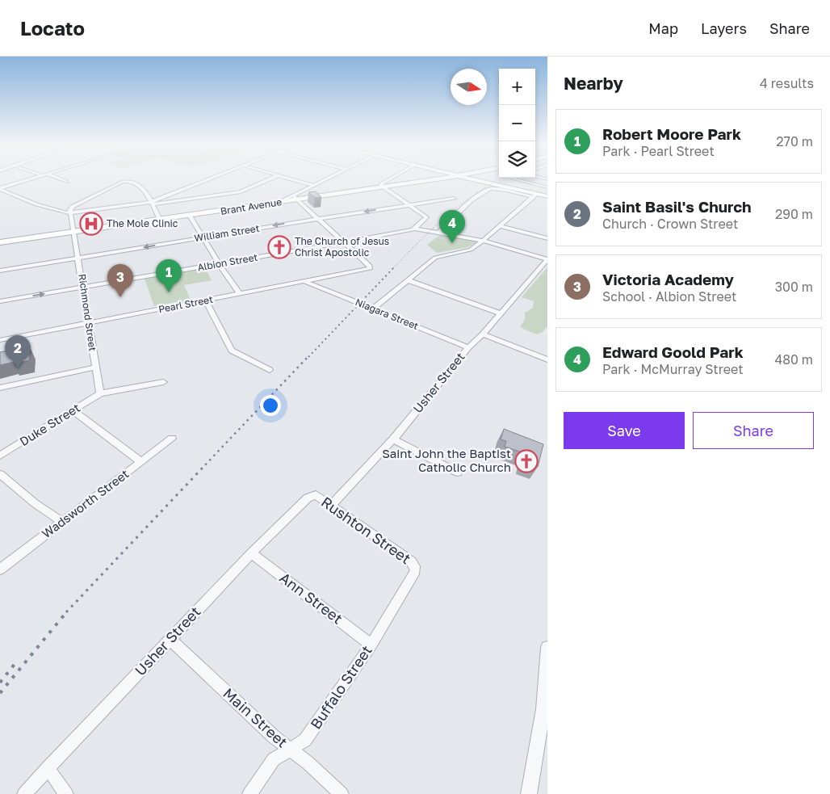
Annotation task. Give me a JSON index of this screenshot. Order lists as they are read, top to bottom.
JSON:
{
  "streets": {
    "main road": ["Brant Avenue"],
    "street": [
      "William Street",
      "Albion Street",
      "Pearl Street",
      "Richmond Street",
      "Niagara Street",
      "Usher Street",
      "Duke Street",
      "Wadsworth Street",
      "Rushton Street",
      "Ann Street",
      "Buffalo Street",
      "Main Street"
    ]
  },
  "crossings": [
    ["Brant Avenue", "Richmond Street"],
    ["William Street", "Richmond Street"],
    ["Albion Street", "Pearl Street"],
    ["Albion Street", "Richmond Street"],
    ["Pearl Street", "Richmond Street"],
    ["Pearl Street", "Niagara Street"],
    ["Richmond Street", "Duke Street"],
    ["Niagara Street", "Usher Street"],
    ["Usher Street", "Rushton Street"],
    ["Usher Street", "Ann Street"],
    ["Usher Street", "Main Street"],
    ["Rushton Street", "Buffalo Street"],
    ["Ann Street", "Buffalo Street"],
    ["Buffalo Street", "Main Street"]
  ],
  "places": {
    "hospital": ["The Mole Clinic"],
    "church": ["The Church of Jesus Christ Apostolic", "Saint John the Baptist Catholic Church"]
  },
  "north": "right",
  "page": {
    "header": "Locato",
    "nav": ["Map", "Layers", "Share"],
    "heading": ["Nearby", "4 results"],
    "map_buttons": ["+", "−"],
    "list": [
      {
        "mark": "1",
        "name": "Robert Moore Park",
        "note": "Park · Pearl Street",
        "value": "270 m"
      },
      {
        "mark": "2",
        "name": "Saint Basil's Church",
        "note": "Church · Crown Street",
        "value": "290 m"
      },
      {
        "mark": "3",
        "name": "Victoria Academy",
        "note": "School · Albion Street",
        "value": "300 m"
      },
      {
        "mark": "4",
        "name": "Edward Goold Park",
        "note": "Park · McMurray Street",
        "value": "480 m"
      }
    ],
    "pins": [
      "4",
      "1",
      "3",
      "2"
    ],
    "buttons": ["Save", "Share"]
  }
}
